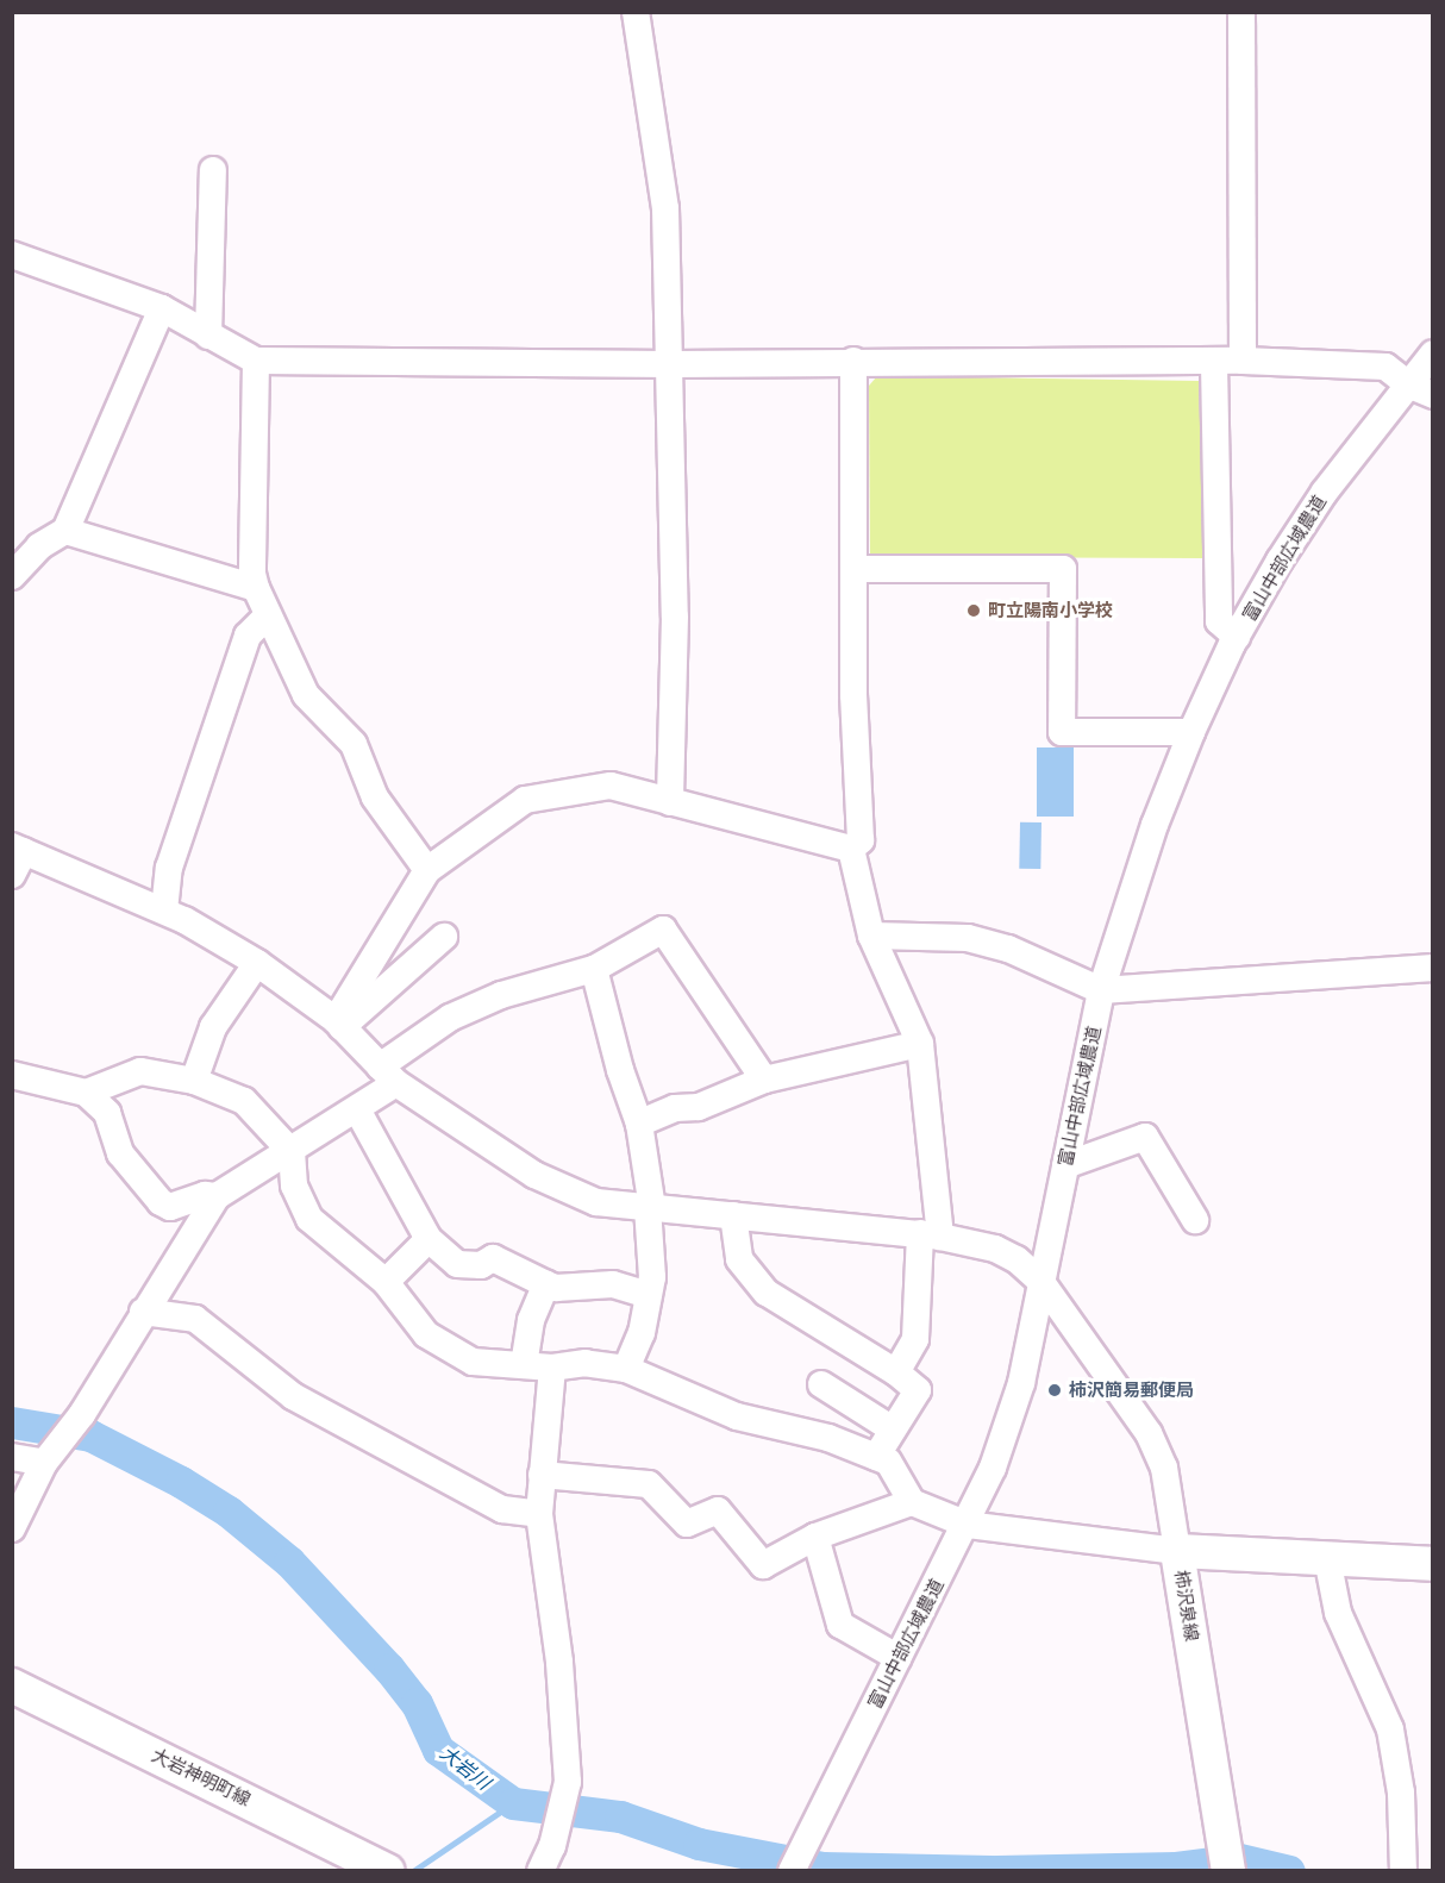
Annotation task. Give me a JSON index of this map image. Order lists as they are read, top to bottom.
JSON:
{
  "streets": {
    "main road": ["柿沢泉線", "大岩神明町線"],
    "street": ["富山中部広域農道"]
  },
  "water": ["大岩川"],
  "places": ["町立陽南小学校", "柿沢簡易郵便局"]
}
